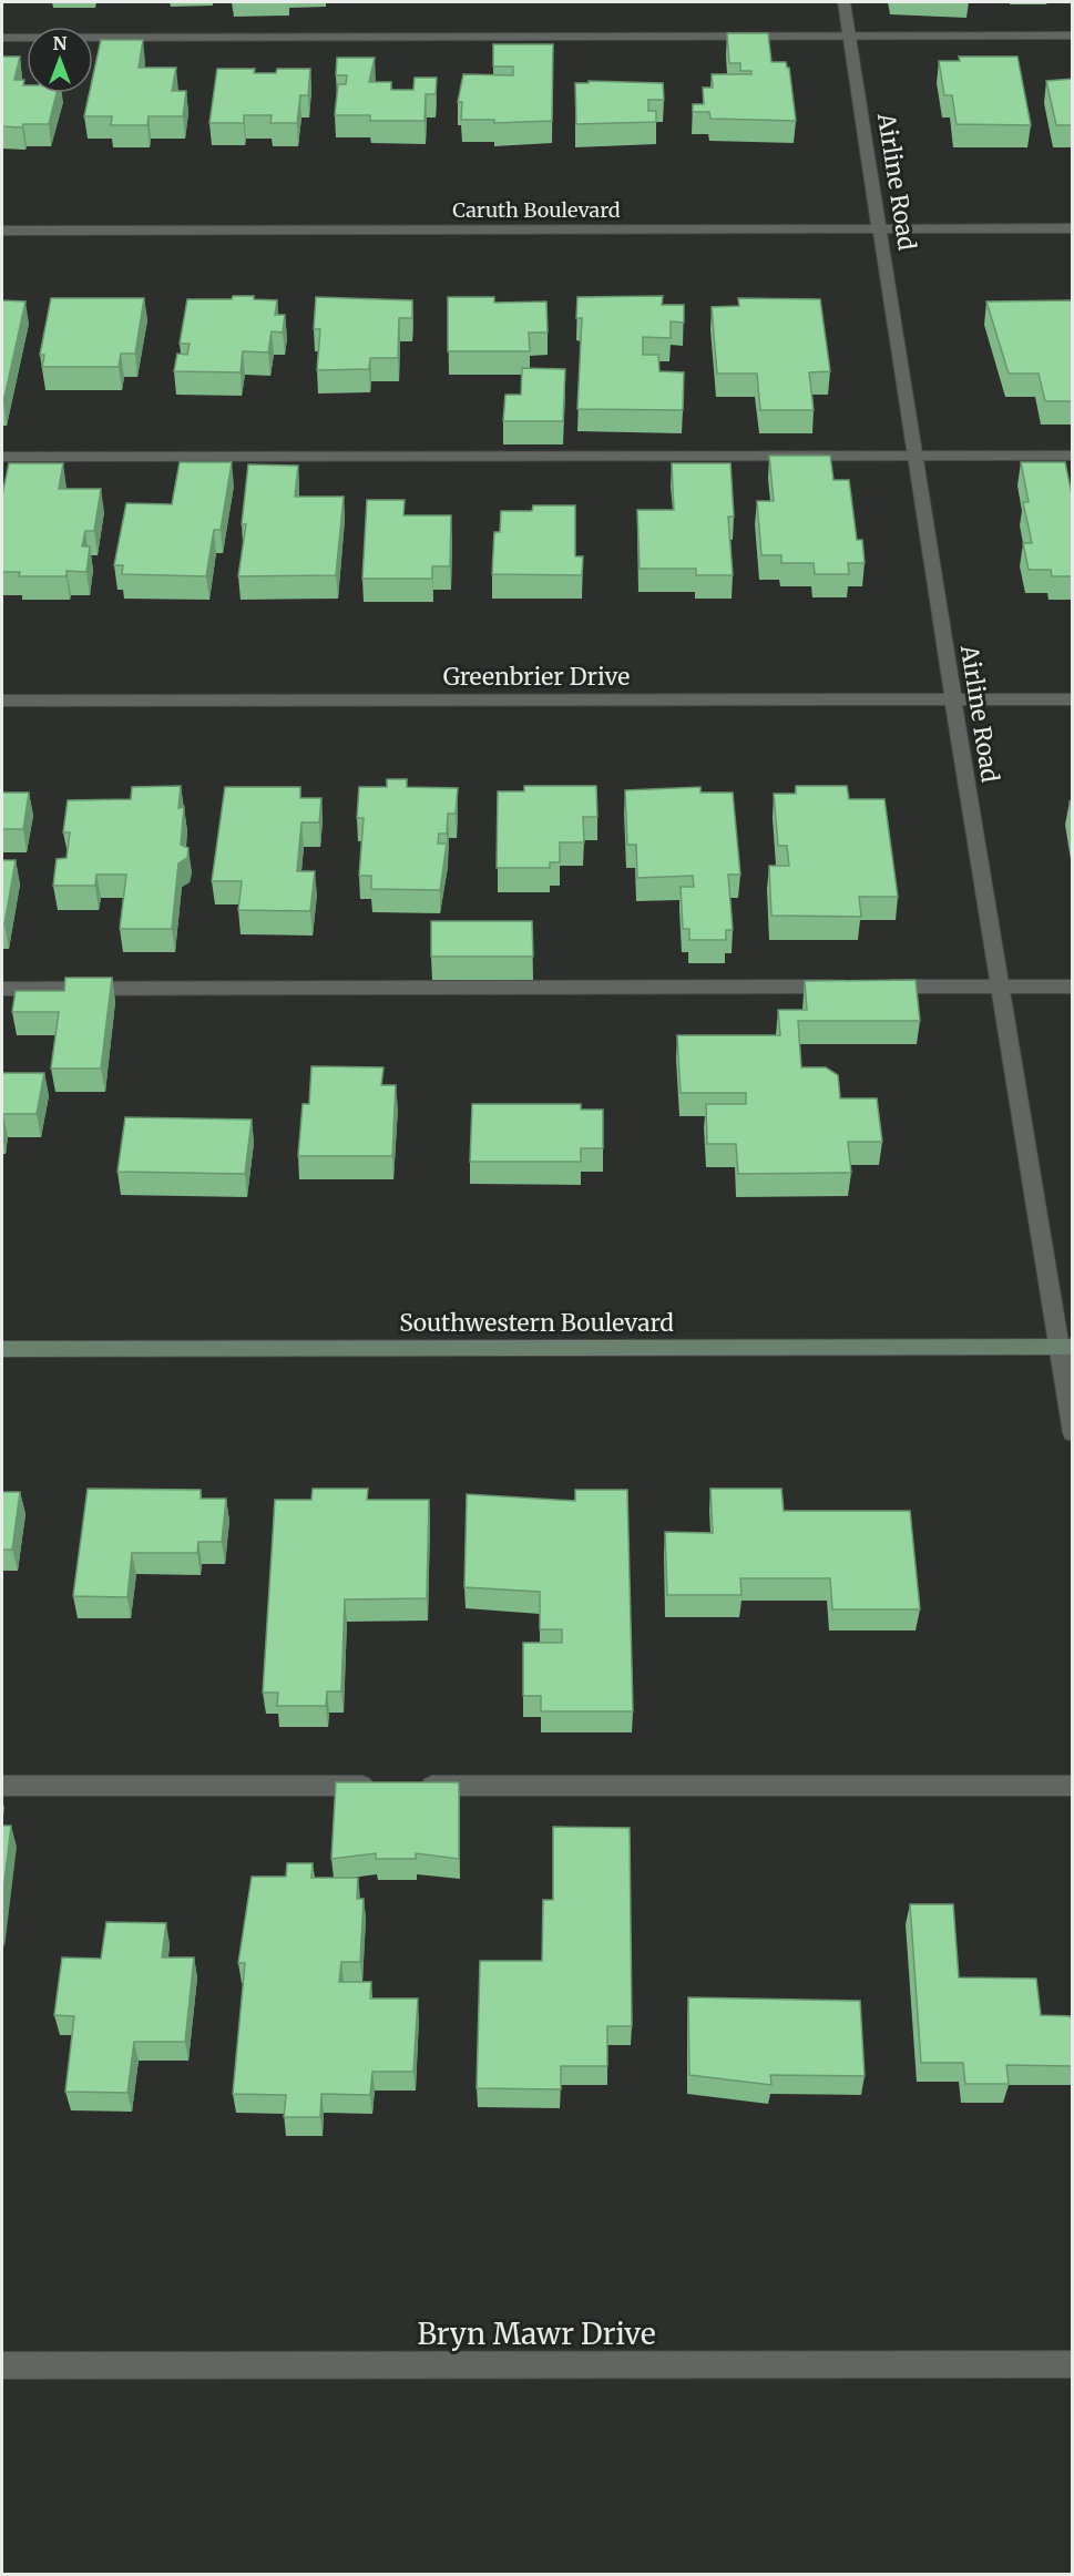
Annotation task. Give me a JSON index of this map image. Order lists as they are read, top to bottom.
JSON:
{
  "streets": {
    "street": [
      "Airline Road",
      "Caruth Boulevard",
      "Greenbrier Drive",
      "Southwestern Boulevard",
      "Bryn Mawr Drive"
    ]
  },
  "crossings": [
    ["Airline Road", "Caruth Boulevard"],
    ["Airline Road", "Greenbrier Drive"],
    ["Airline Road", "Southwestern Boulevard"]
  ],
  "north": "top"
}
